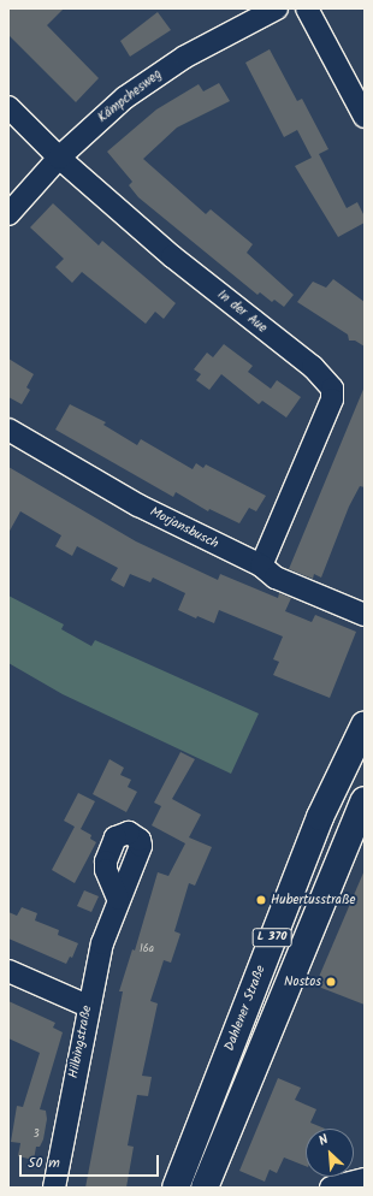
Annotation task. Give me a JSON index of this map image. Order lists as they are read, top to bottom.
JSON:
{
  "streets": {
    "main road": ["L 370", "Dahlener Straße"],
    "street": [
      "Kämpchesweg",
      "In der Aue",
      "Morjansbusch",
      "Hilbingstraße"
    ]
  },
  "crossings": [
    ["Kämpchesweg", "In der Aue"],
    ["In der Aue", "Morjansbusch"]
  ],
  "places": ["Hubertusstraße", "Nostos"],
  "house_numbers": ["16a", "3"],
  "scale_bar": "50 m",
  "north": "top left"
}
